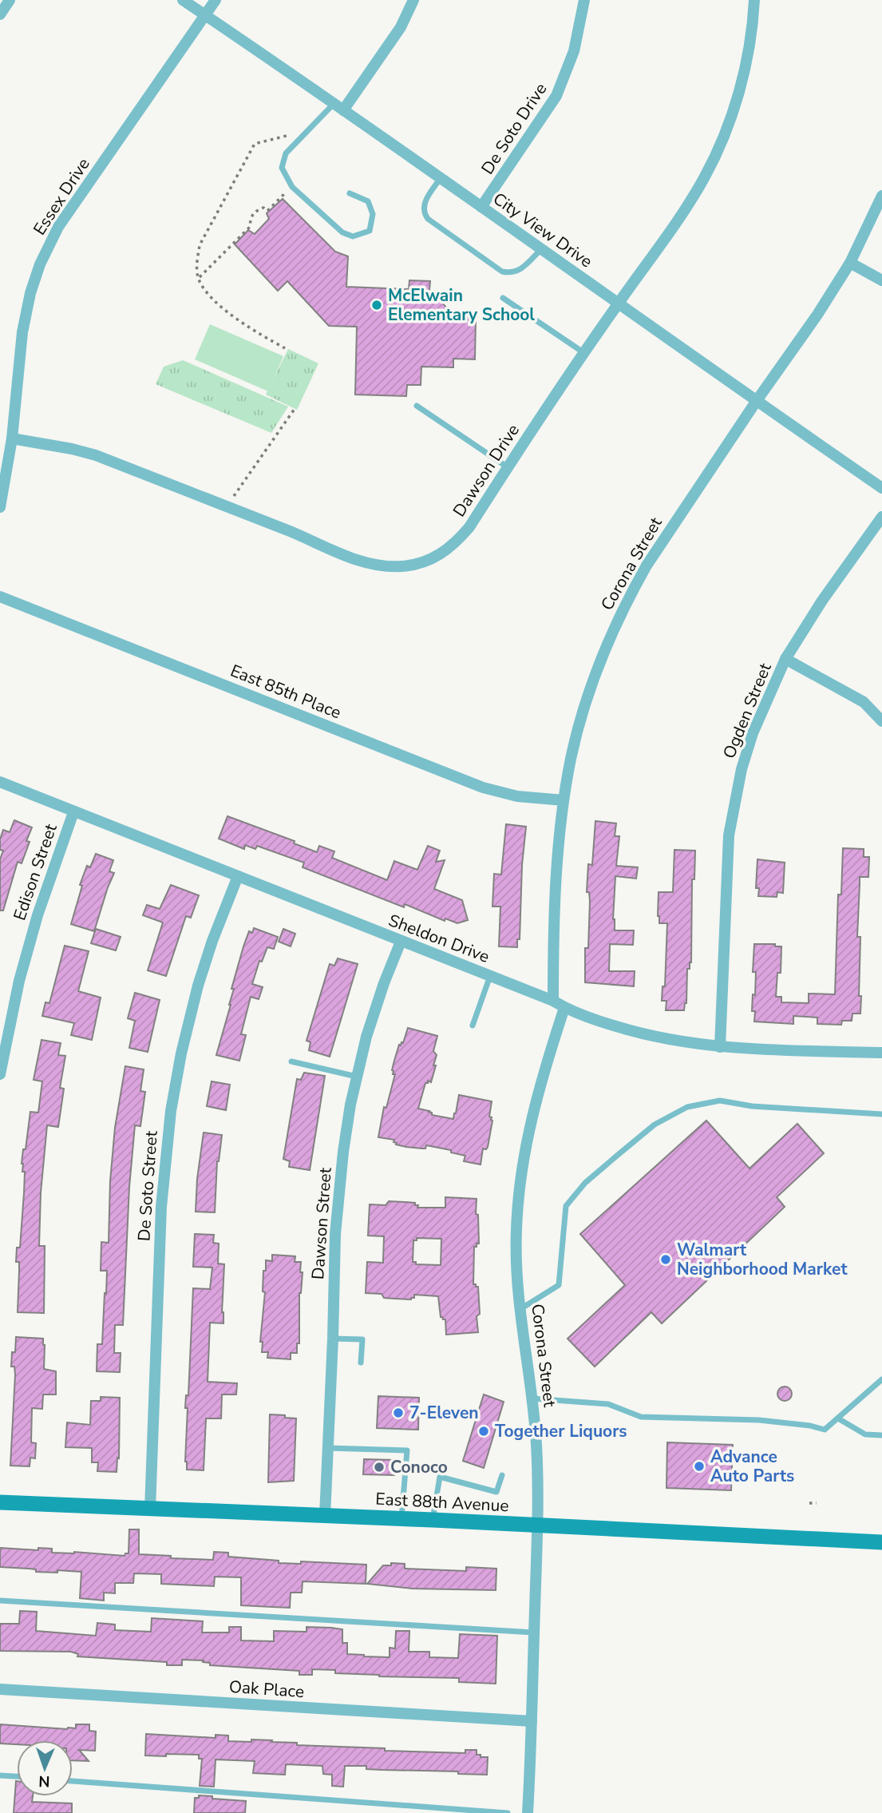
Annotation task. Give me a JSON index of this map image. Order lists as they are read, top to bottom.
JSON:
{
  "streets": {
    "main road": ["East 88th Avenue"],
    "street": [
      "De Soto Drive",
      "Essex Drive",
      "City View Drive",
      "Dawson Drive",
      "Corona Street",
      "East 85th Place",
      "Ogden Street",
      "Edison Street",
      "Sheldon Drive",
      "De Soto Street",
      "Dawson Street",
      "Oak Place"
    ]
  },
  "crossings": [
    ["De Soto Drive", "City View Drive"],
    ["Essex Drive", "City View Drive"],
    ["Essex Drive", "Dawson Drive"],
    ["City View Drive", "Dawson Drive"],
    ["City View Drive", "Corona Street"],
    ["Corona Street", "East 85th Place"],
    ["Corona Street", "Sheldon Drive"],
    ["Corona Street", "East 88th Avenue"],
    ["Corona Street", "Oak Place"],
    ["Ogden Street", "Sheldon Drive"],
    ["Edison Street", "Sheldon Drive"],
    ["Sheldon Drive", "De Soto Street"],
    ["Sheldon Drive", "Dawson Street"],
    ["De Soto Street", "East 88th Avenue"],
    ["Dawson Street", "East 88th Avenue"]
  ],
  "places": [
    "McElwain Elementary School",
    "Walmart Neighborhood Market",
    "7-Eleven",
    "Together Liquors",
    "Advance Auto Parts",
    "Conoco"
  ],
  "north": "bottom"
}
